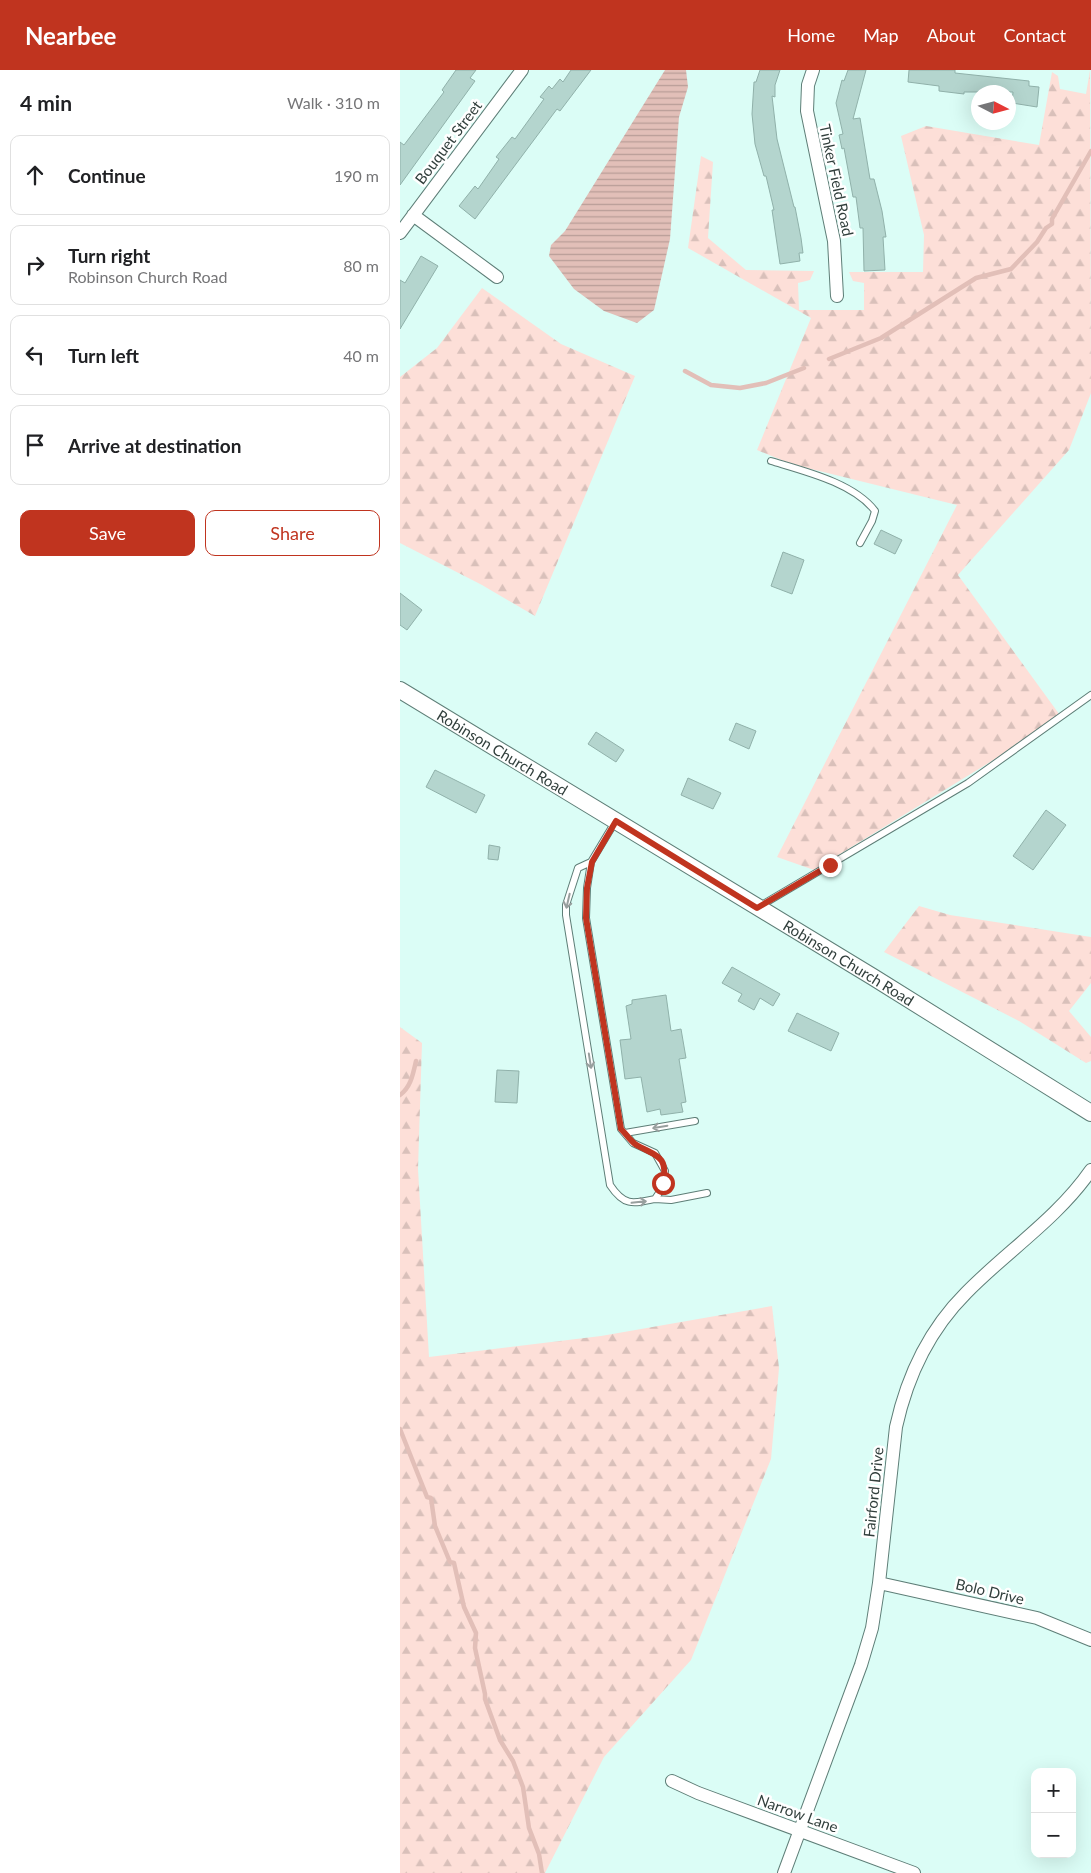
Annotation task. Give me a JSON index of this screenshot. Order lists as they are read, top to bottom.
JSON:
{
  "streets": {
    "street": [
      "Bouquet Street",
      "Tinker Field Road",
      "Robinson Church Road",
      "Fairford Drive",
      "Bolo Drive",
      "Narrow Lane"
    ]
  },
  "crossings": [
    ["Fairford Drive", "Bolo Drive"],
    ["Fairford Drive", "Narrow Lane"]
  ],
  "north": "right",
  "page": {
    "header": "Nearbee",
    "nav": [
      "Home",
      "Map",
      "About",
      "Contact"
    ],
    "heading": ["4 min", "Walk · 310 m"],
    "list": [
      ["Continue", "190 m"],
      ["Turn right", "Robinson Church Road", "80 m"],
      ["Turn left", "40 m"],
      "Arrive at destination"
    ],
    "buttons": ["Save", "Share"],
    "map_buttons": ["+", "−"]
  }
}
